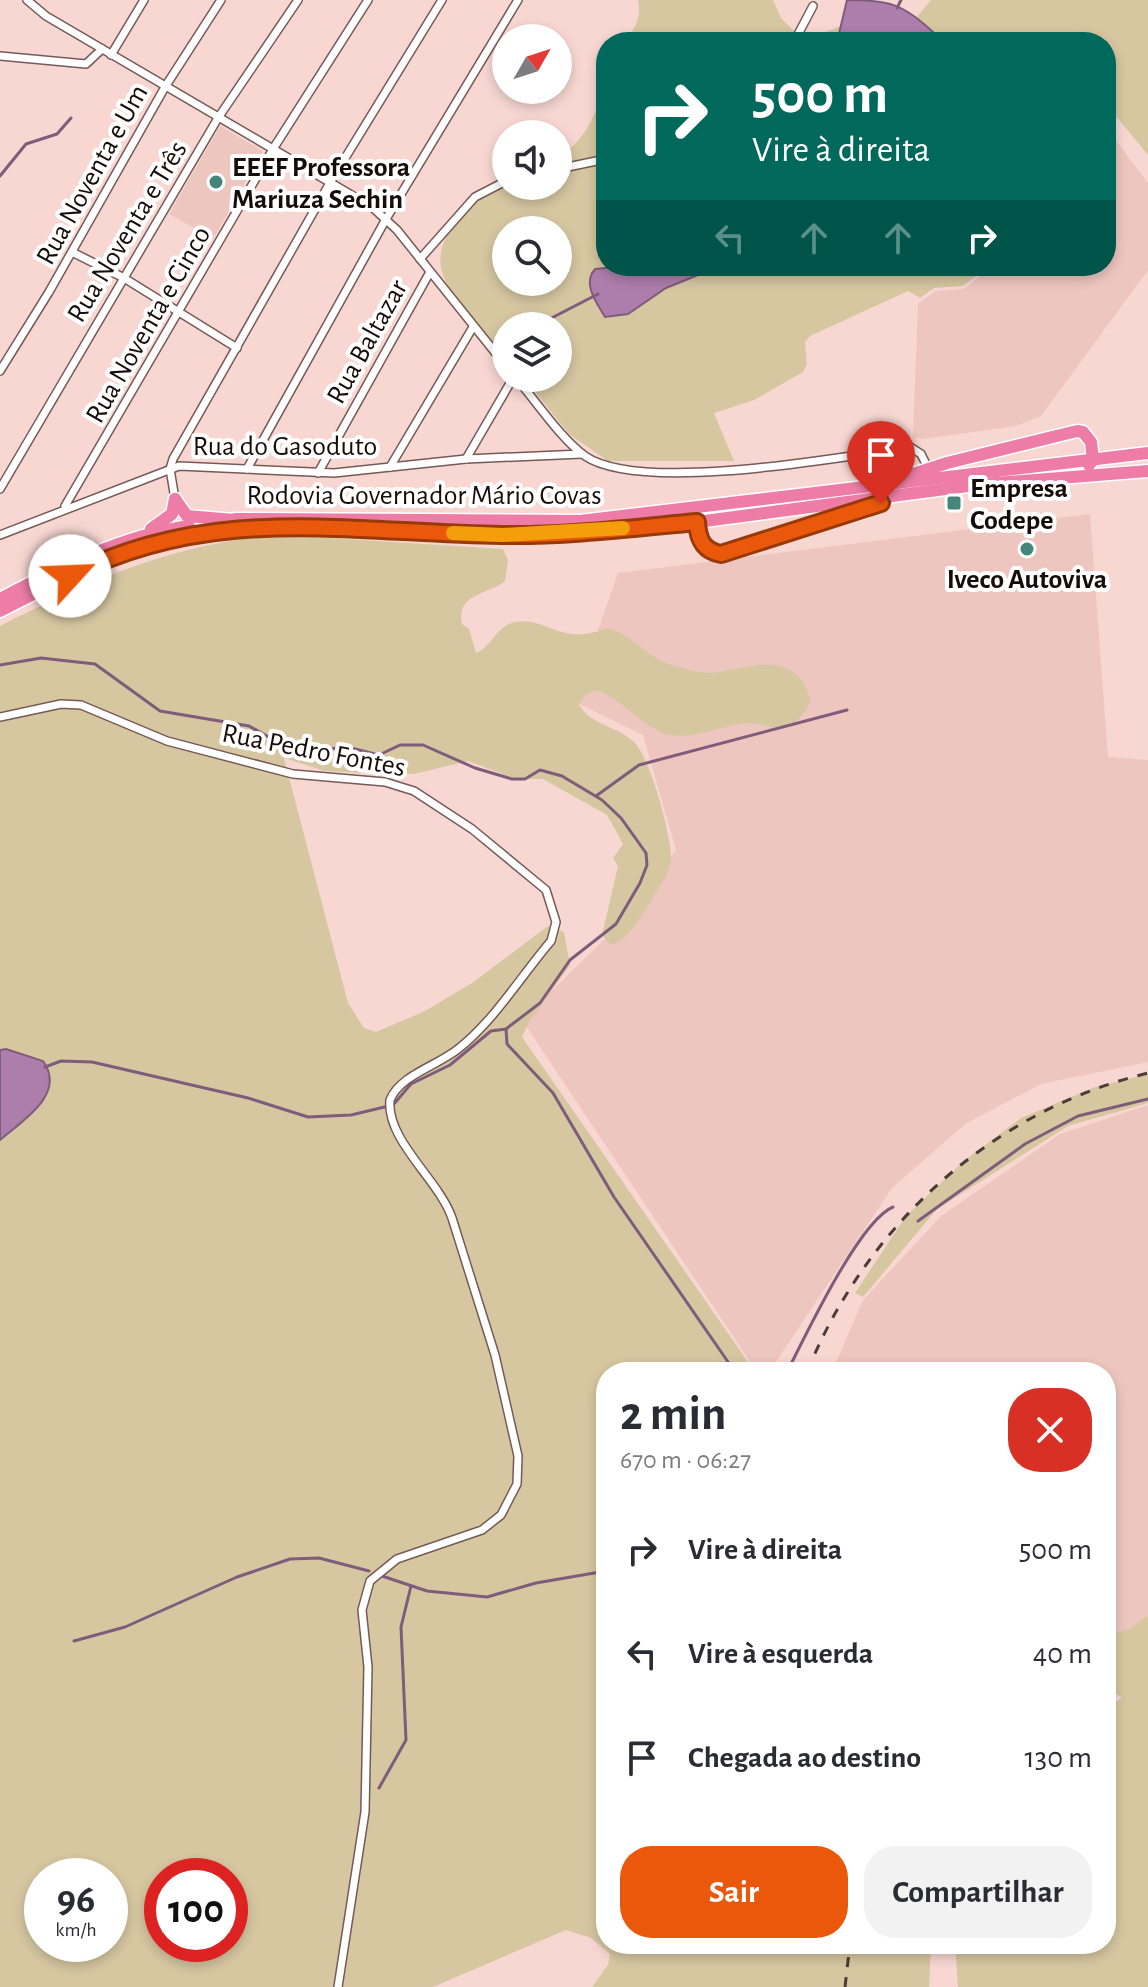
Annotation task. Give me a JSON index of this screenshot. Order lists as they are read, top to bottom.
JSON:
{
  "streets": {
    "highway": ["Rodovia Governador Mário Covas"],
    "street": [
      "Rua Noventa e Um",
      "Rua Noventa e Três",
      "Rua Noventa e Cinco",
      "Rua Baltazar",
      "Rua do Gasoduto",
      "Rua Pedro Fontes"
    ]
  },
  "crossings": [
    ["Rua Noventa e Cinco", "Rua do Gasoduto"],
    ["Rua Baltazar", "Rua do Gasoduto"]
  ],
  "places": {
    "other": ["EEEF Professora Mariuza Sechin", "Iveco Autoviva"],
    "transit": ["Empresa Codepe"]
  },
  "north": "top right",
  "page": {
    "turn": ["500 m", "Vire à direita"],
    "heading": ["2 min", "670 m · 06:27"],
    "list": [
      {
        "name": "Vire à direita",
        "value": "500 m"
      },
      {
        "name": "Vire à esquerda",
        "value": "40 m"
      },
      {
        "name": "Chegada ao destino",
        "value": "130 m"
      }
    ],
    "buttons": ["Sair", "Compartilhar"],
    "speed": "96 km/h",
    "limit": "100"
  }
}
